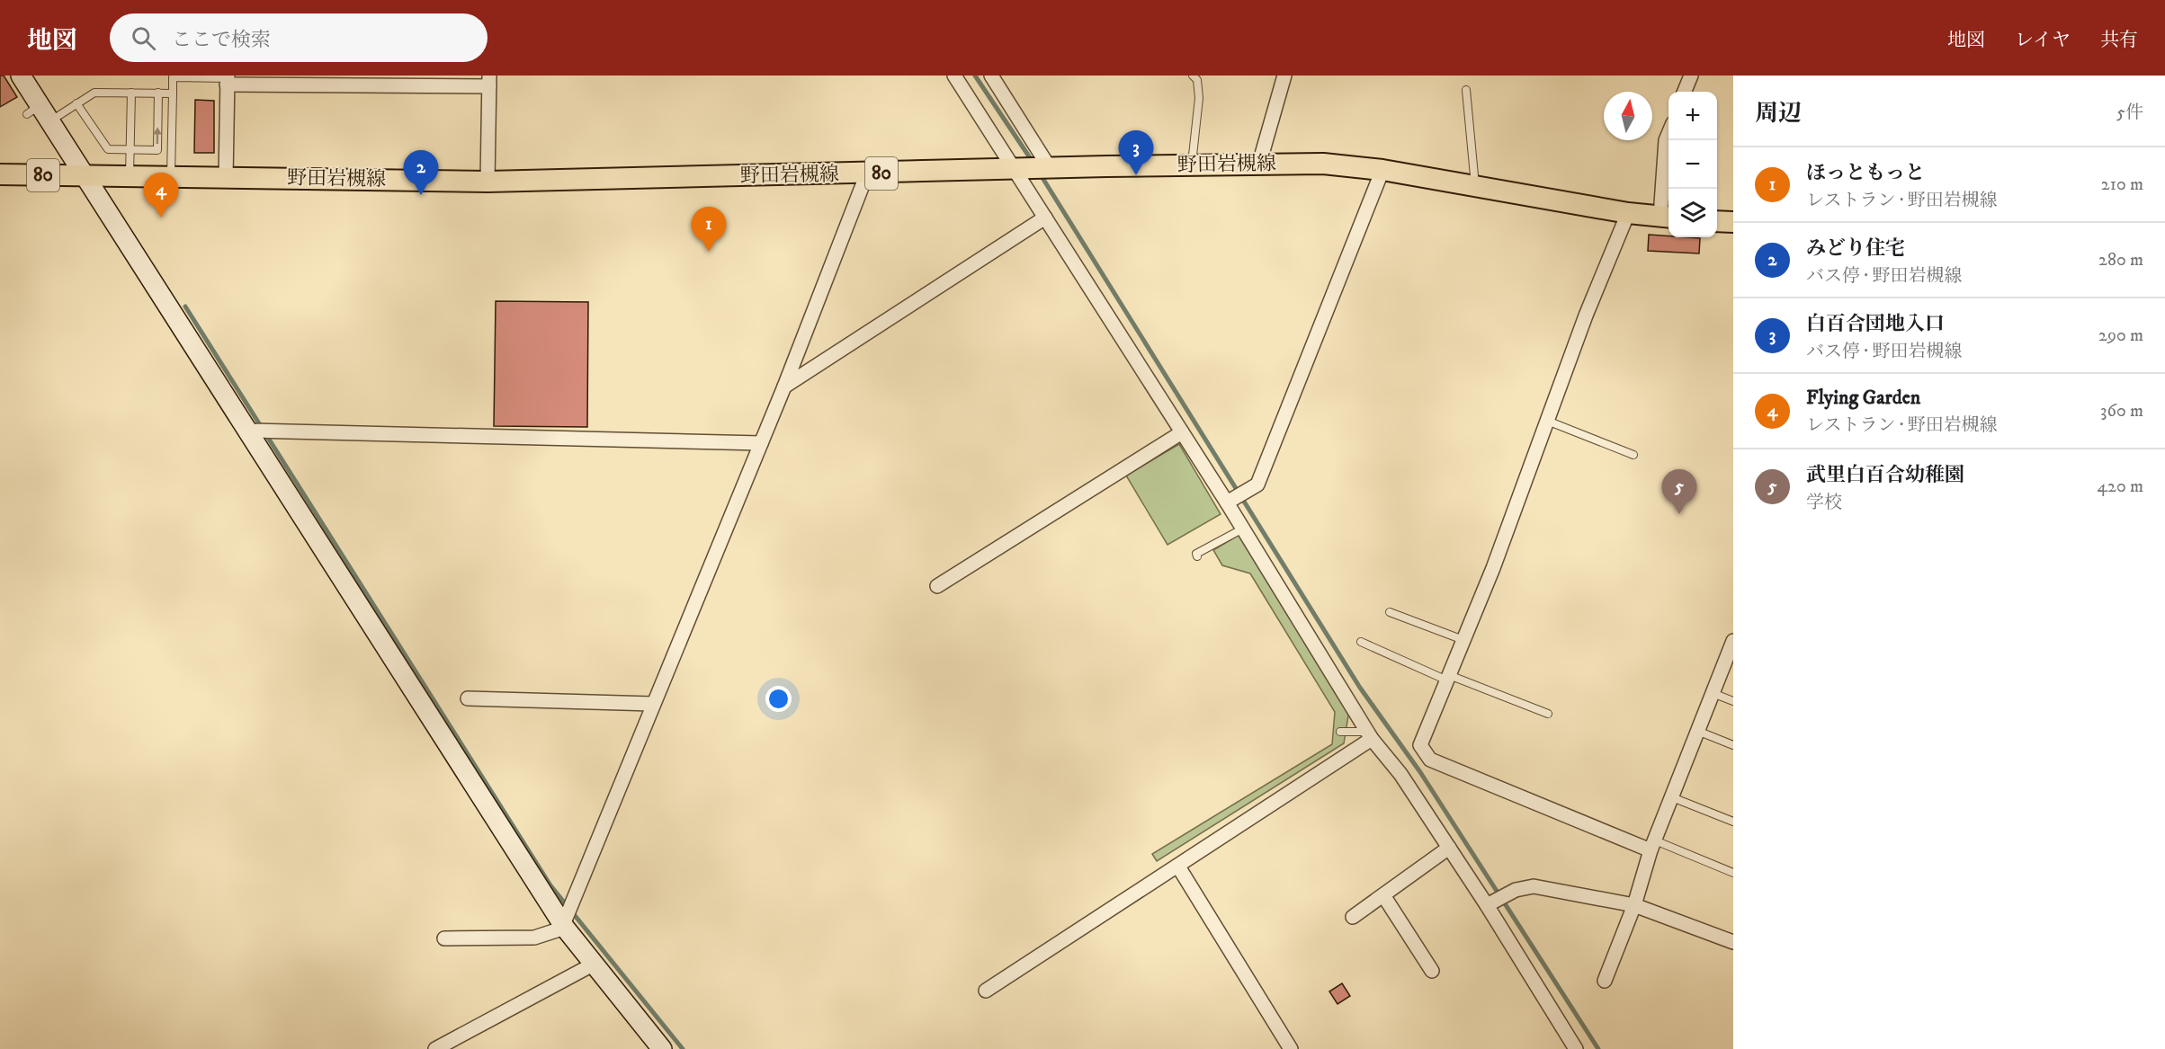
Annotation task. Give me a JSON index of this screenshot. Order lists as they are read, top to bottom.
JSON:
{
  "streets": {
    "main road": ["野田岩槻線", "80"]
  },
  "north": "top",
  "page": {
    "header": "地図",
    "search": "ここで検索",
    "nav": ["地図", "レイヤ", "共有"],
    "heading": ["周辺", "5件"],
    "map_buttons": ["+", "−"],
    "pins": [
      "3",
      "2",
      "4",
      "1",
      "5"
    ],
    "list": [
      {
        "mark": "1",
        "name": "ほっともっと",
        "note": "レストラン · 野田岩槻線",
        "value": "210 m"
      },
      {
        "mark": "2",
        "name": "みどり住宅",
        "note": "バス停 · 野田岩槻線",
        "value": "280 m"
      },
      {
        "mark": "3",
        "name": "白百合団地入口",
        "note": "バス停 · 野田岩槻線",
        "value": "290 m"
      },
      {
        "mark": "4",
        "name": "Flying Garden",
        "note": "レストラン · 野田岩槻線",
        "value": "360 m"
      },
      {
        "mark": "5",
        "name": "武里白百合幼稚園",
        "note": "学校",
        "value": "420 m"
      }
    ]
  }
}
